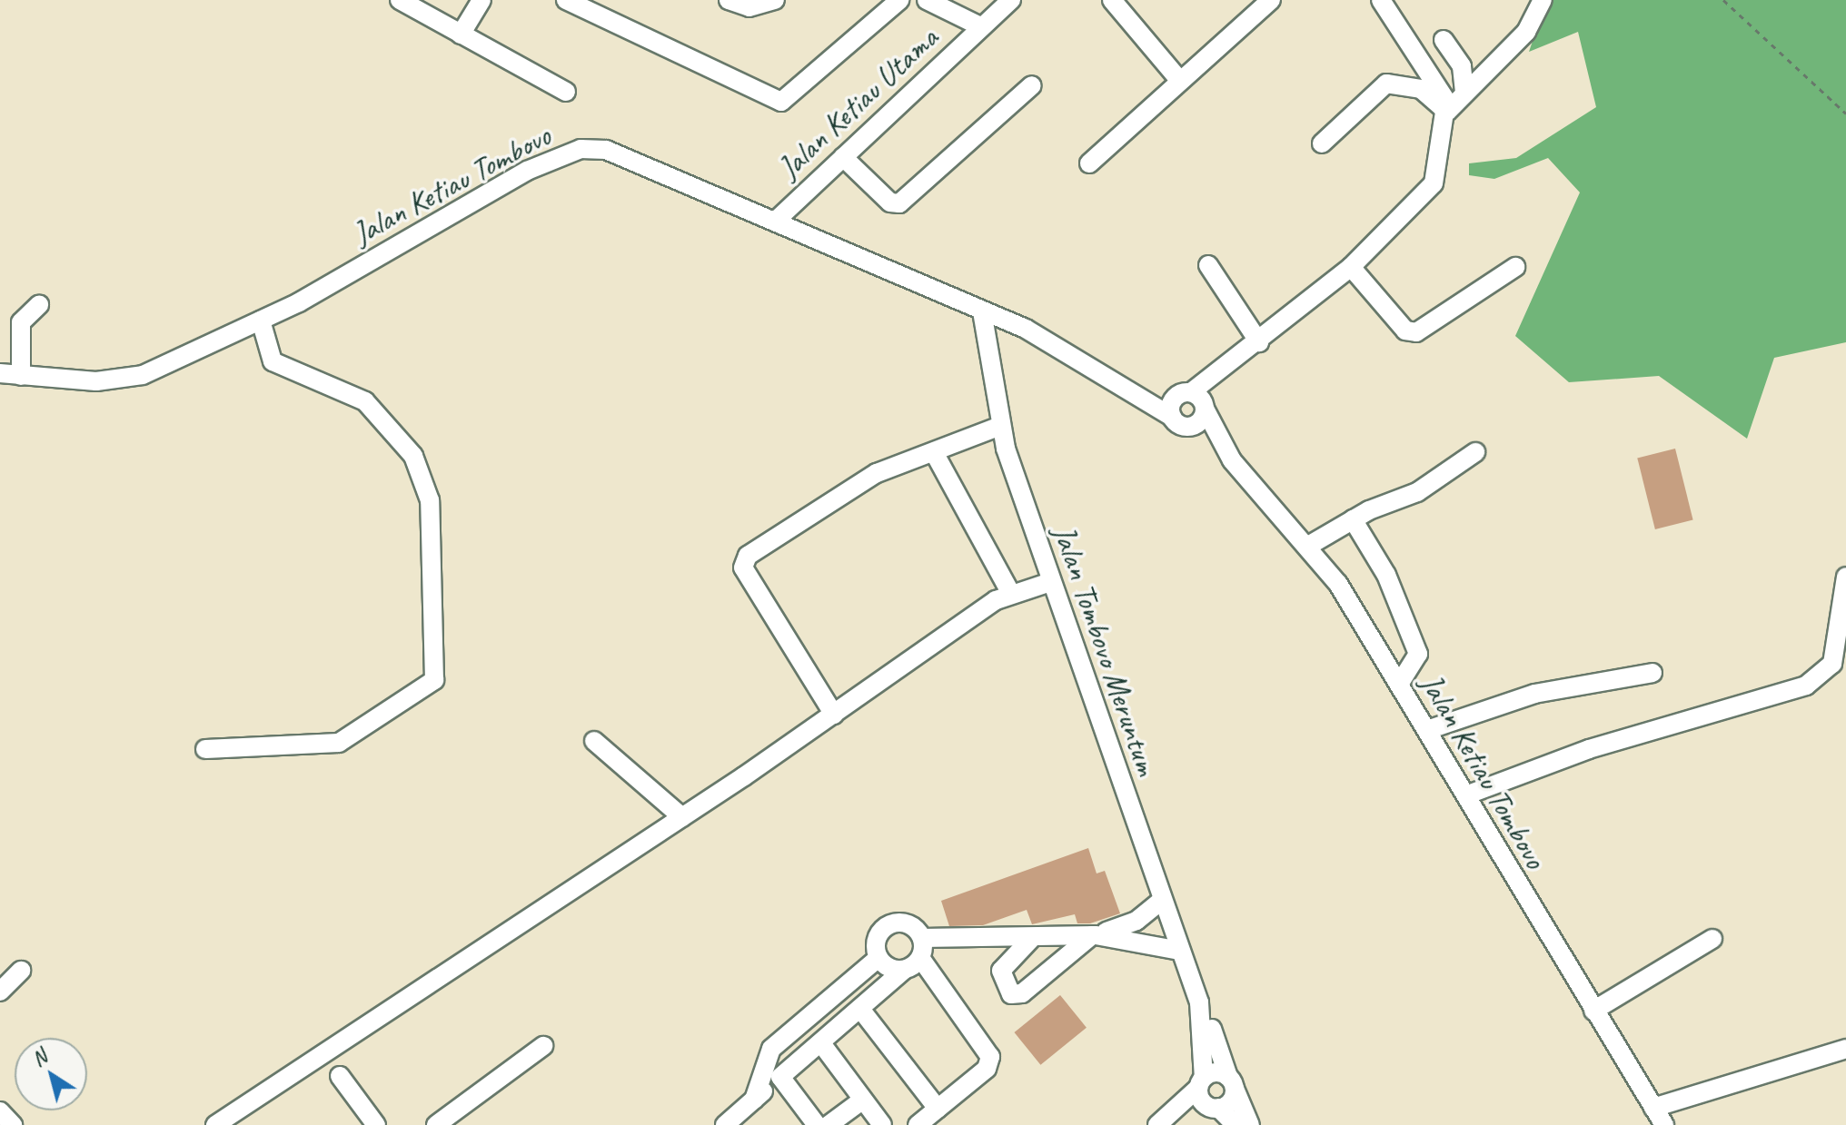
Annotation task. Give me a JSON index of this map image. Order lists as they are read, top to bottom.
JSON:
{
  "streets": {
    "street": ["Jalan Ketiau Utama", "Jalan Ketiau Tombovo", "Jalan Tombovo Meruntum"]
  },
  "crossings": [
    ["Jalan Ketiau Utama", "Jalan Ketiau Tombovo"],
    ["Jalan Ketiau Tombovo", "Jalan Tombovo Meruntum"]
  ],
  "north": "top left"
}
